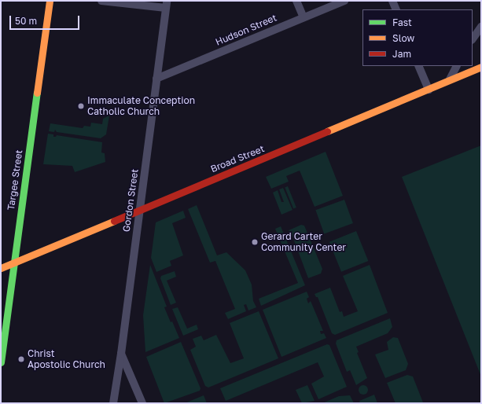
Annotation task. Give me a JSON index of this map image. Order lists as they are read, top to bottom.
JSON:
{
  "streets": {
    "street": [
      "Hudson Street",
      "Broad Street",
      "Targee Street",
      "Gordon Street"
    ]
  },
  "crossings": [
    ["Hudson Street", "Gordon Street"],
    ["Broad Street", "Targee Street"],
    ["Broad Street", "Gordon Street"]
  ],
  "places": ["Immaculate Conception Catholic Church", "Gerard Carter Community Center", "Christ Apostolic Church"],
  "legend": ["Fast", "Slow", "Jam"],
  "scale_bar": "50 m"
}
